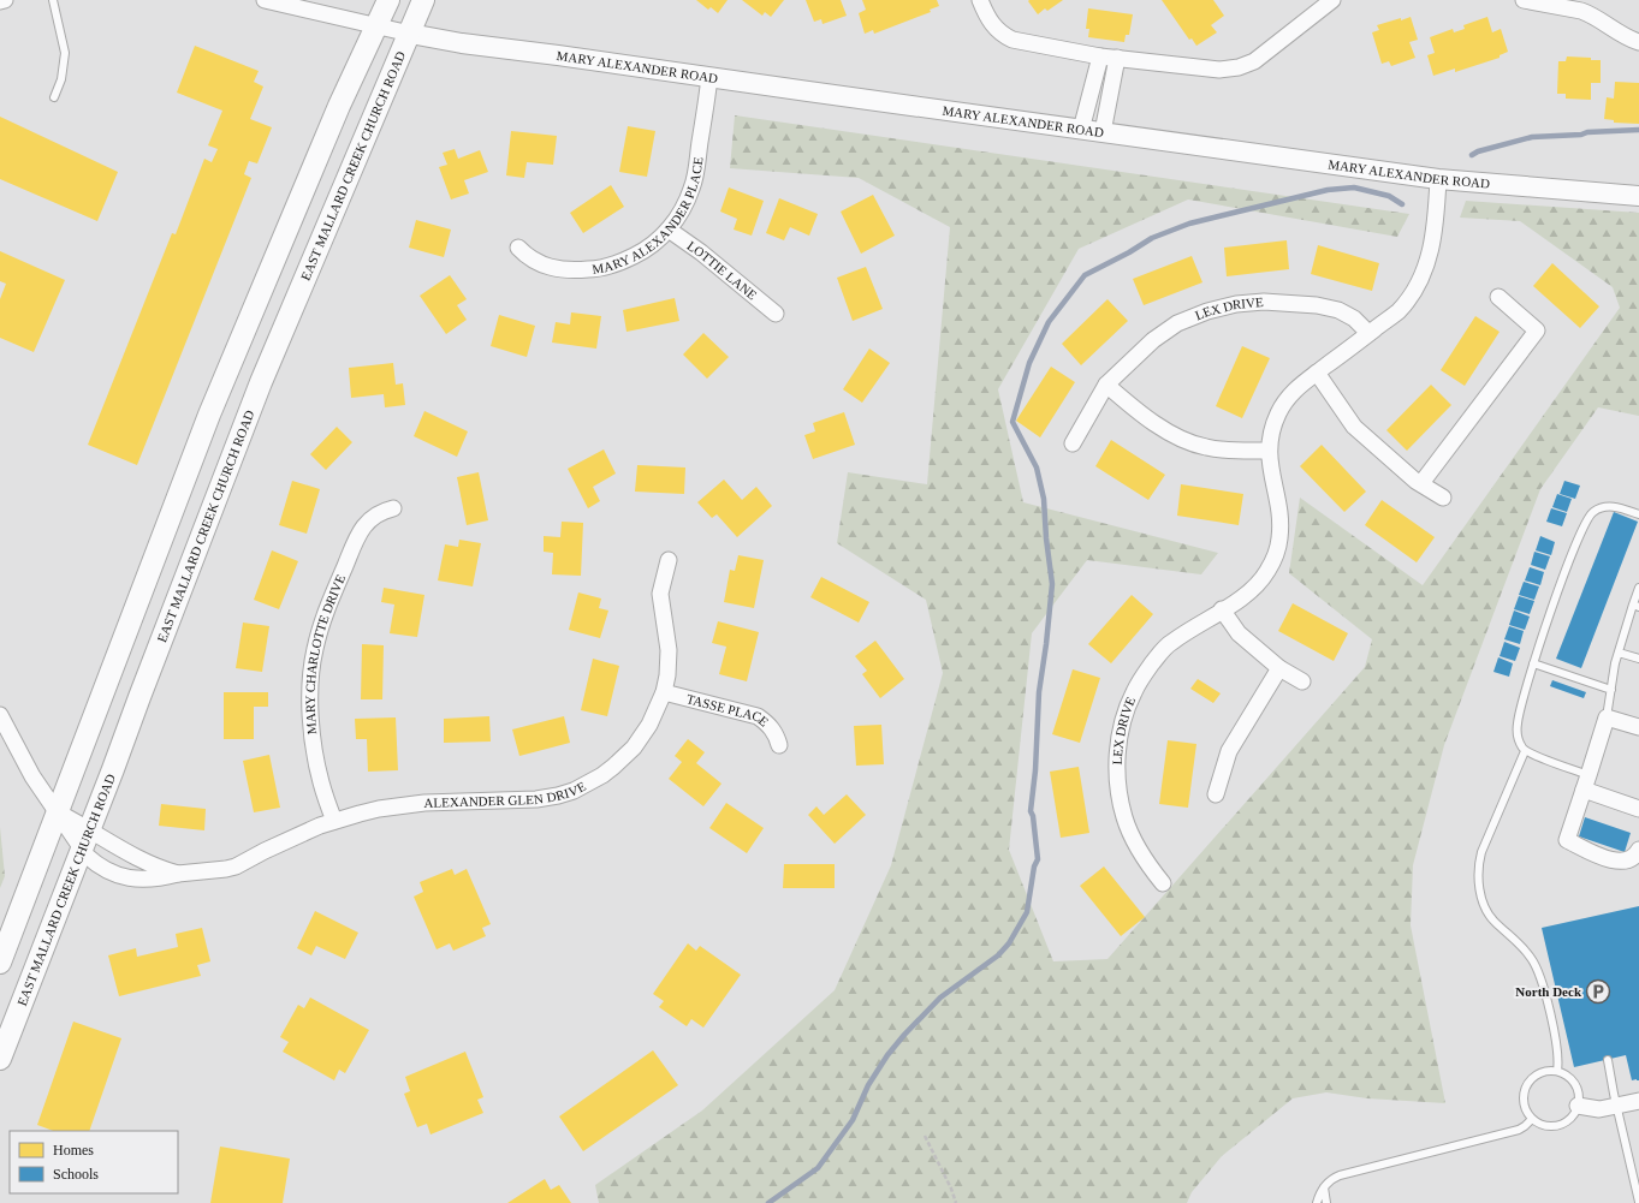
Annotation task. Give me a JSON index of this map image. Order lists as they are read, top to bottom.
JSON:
{
  "streets": {
    "main road": ["EAST MALLARD CREEK CHURCH ROAD"],
    "street": [
      "MARY ALEXANDER ROAD",
      "MARY ALEXANDER PLACE",
      "LOTTIE LANE",
      "LEX DRIVE",
      "MARY CHARLOTTE DRIVE",
      "TASSE PLACE",
      "ALEXANDER GLEN DRIVE"
    ]
  },
  "crossings": [
    ["MARY ALEXANDER ROAD", "EAST MALLARD CREEK CHURCH ROAD"],
    ["MARY ALEXANDER ROAD", "MARY ALEXANDER PLACE"],
    ["MARY ALEXANDER ROAD", "LEX DRIVE"],
    ["EAST MALLARD CREEK CHURCH ROAD", "ALEXANDER GLEN DRIVE"],
    ["MARY ALEXANDER PLACE", "LOTTIE LANE"],
    ["MARY CHARLOTTE DRIVE", "ALEXANDER GLEN DRIVE"],
    ["TASSE PLACE", "ALEXANDER GLEN DRIVE"]
  ],
  "places": {
    "parking": ["North Deck"]
  },
  "legend": ["Homes", "Schools"]
}
